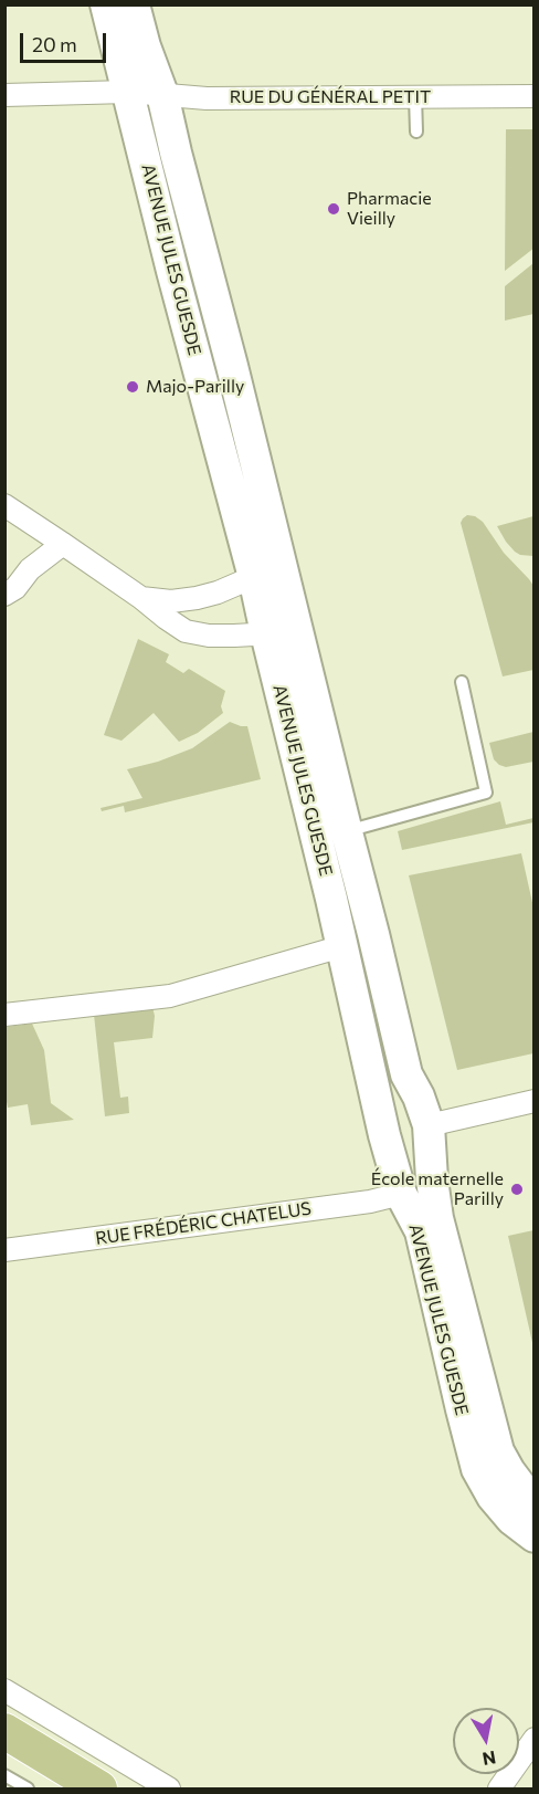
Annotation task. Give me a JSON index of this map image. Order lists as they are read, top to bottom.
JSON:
{
  "streets": {
    "street": ["RUE DU GÉNÉRAL PETIT", "AVENUE JULES GUESDE", "RUE FRÉDÉRIC CHATELUS"]
  },
  "crossings": [
    ["RUE DU GÉNÉRAL PETIT", "AVENUE JULES GUESDE"],
    ["AVENUE JULES GUESDE", "RUE FRÉDÉRIC CHATELUS"]
  ],
  "places": ["Pharmacie Vieilly", "Majo-Parilly", "École maternelle Parilly"],
  "scale_bar": "20 m",
  "north": "bottom"
}
